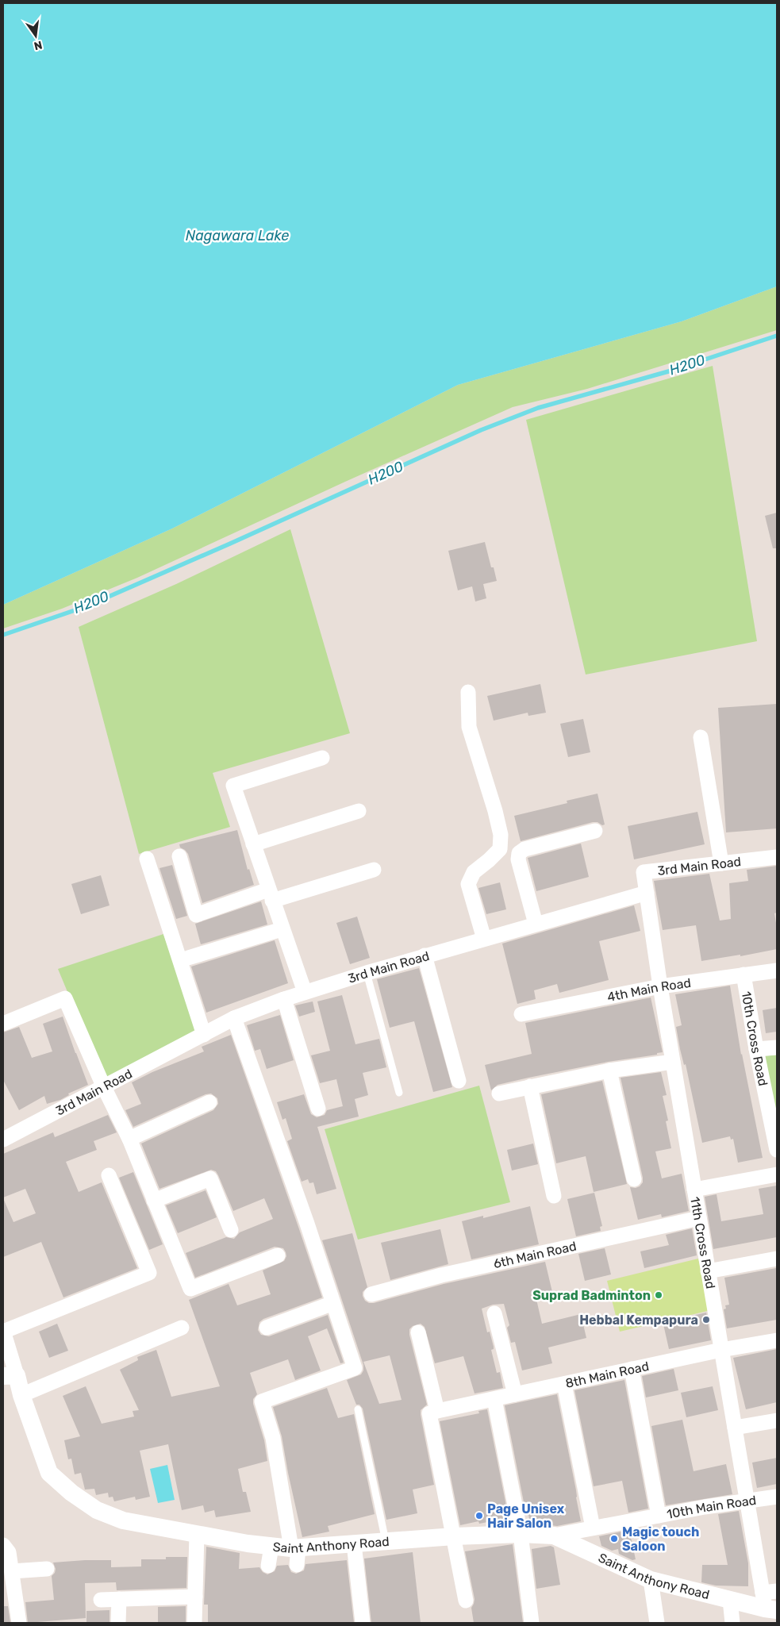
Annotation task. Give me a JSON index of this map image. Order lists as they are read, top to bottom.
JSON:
{
  "streets": {
    "street": [
      "3rd Main Road",
      "4th Main Road",
      "10th Cross Road",
      "11th Cross Road",
      "6th Main Road",
      "8th Main Road",
      "10th Main Road",
      "Saint Anthony Road"
    ]
  },
  "crossings": [
    ["3rd Main Road", "11th Cross Road"],
    ["4th Main Road", "10th Cross Road"],
    ["4th Main Road", "11th Cross Road"],
    ["11th Cross Road", "6th Main Road"],
    ["11th Cross Road", "8th Main Road"],
    ["11th Cross Road", "10th Main Road"],
    ["11th Cross Road", "Saint Anthony Road"],
    ["10th Main Road", "Saint Anthony Road"]
  ],
  "water": ["Nagawara Lake", "H200"],
  "places": [
    "Suprad Badminton",
    "Hebbal Kempapura",
    "Page Unisex Hair Salon",
    "Magic touch Saloon"
  ],
  "north": "bottom"
}
